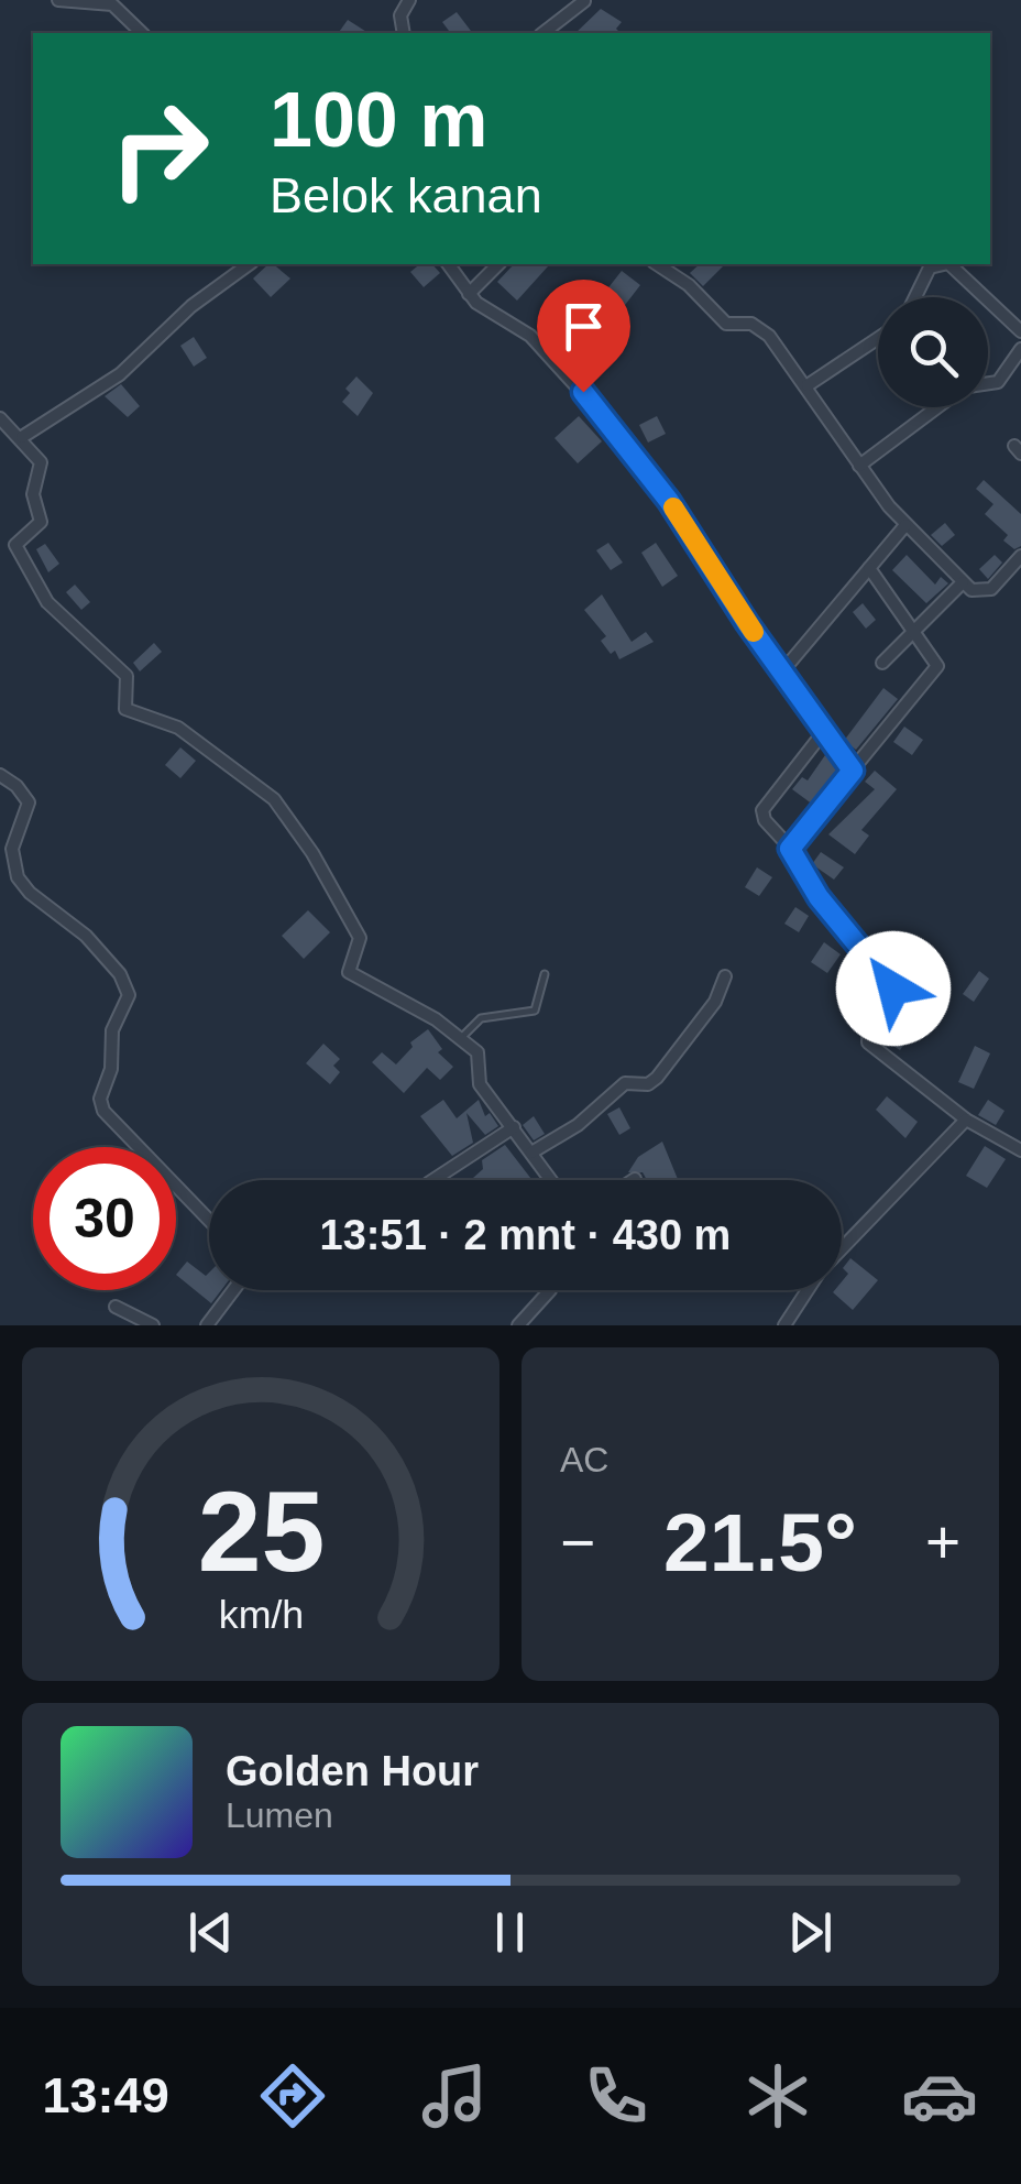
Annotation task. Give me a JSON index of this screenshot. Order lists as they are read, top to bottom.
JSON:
{
  "page": {
    "turn": ["100 m", "Belok kanan"],
    "limit": "30",
    "trip": "13:51 · 2 mnt · 430 m",
    "tile": "AC",
    "heat": ["−", "21.5°", "+"],
    "song": ["Golden Hour", "Lumen"],
    "tabs": "13:49",
    "gauge": ["25", "km/h"]
  }
}
